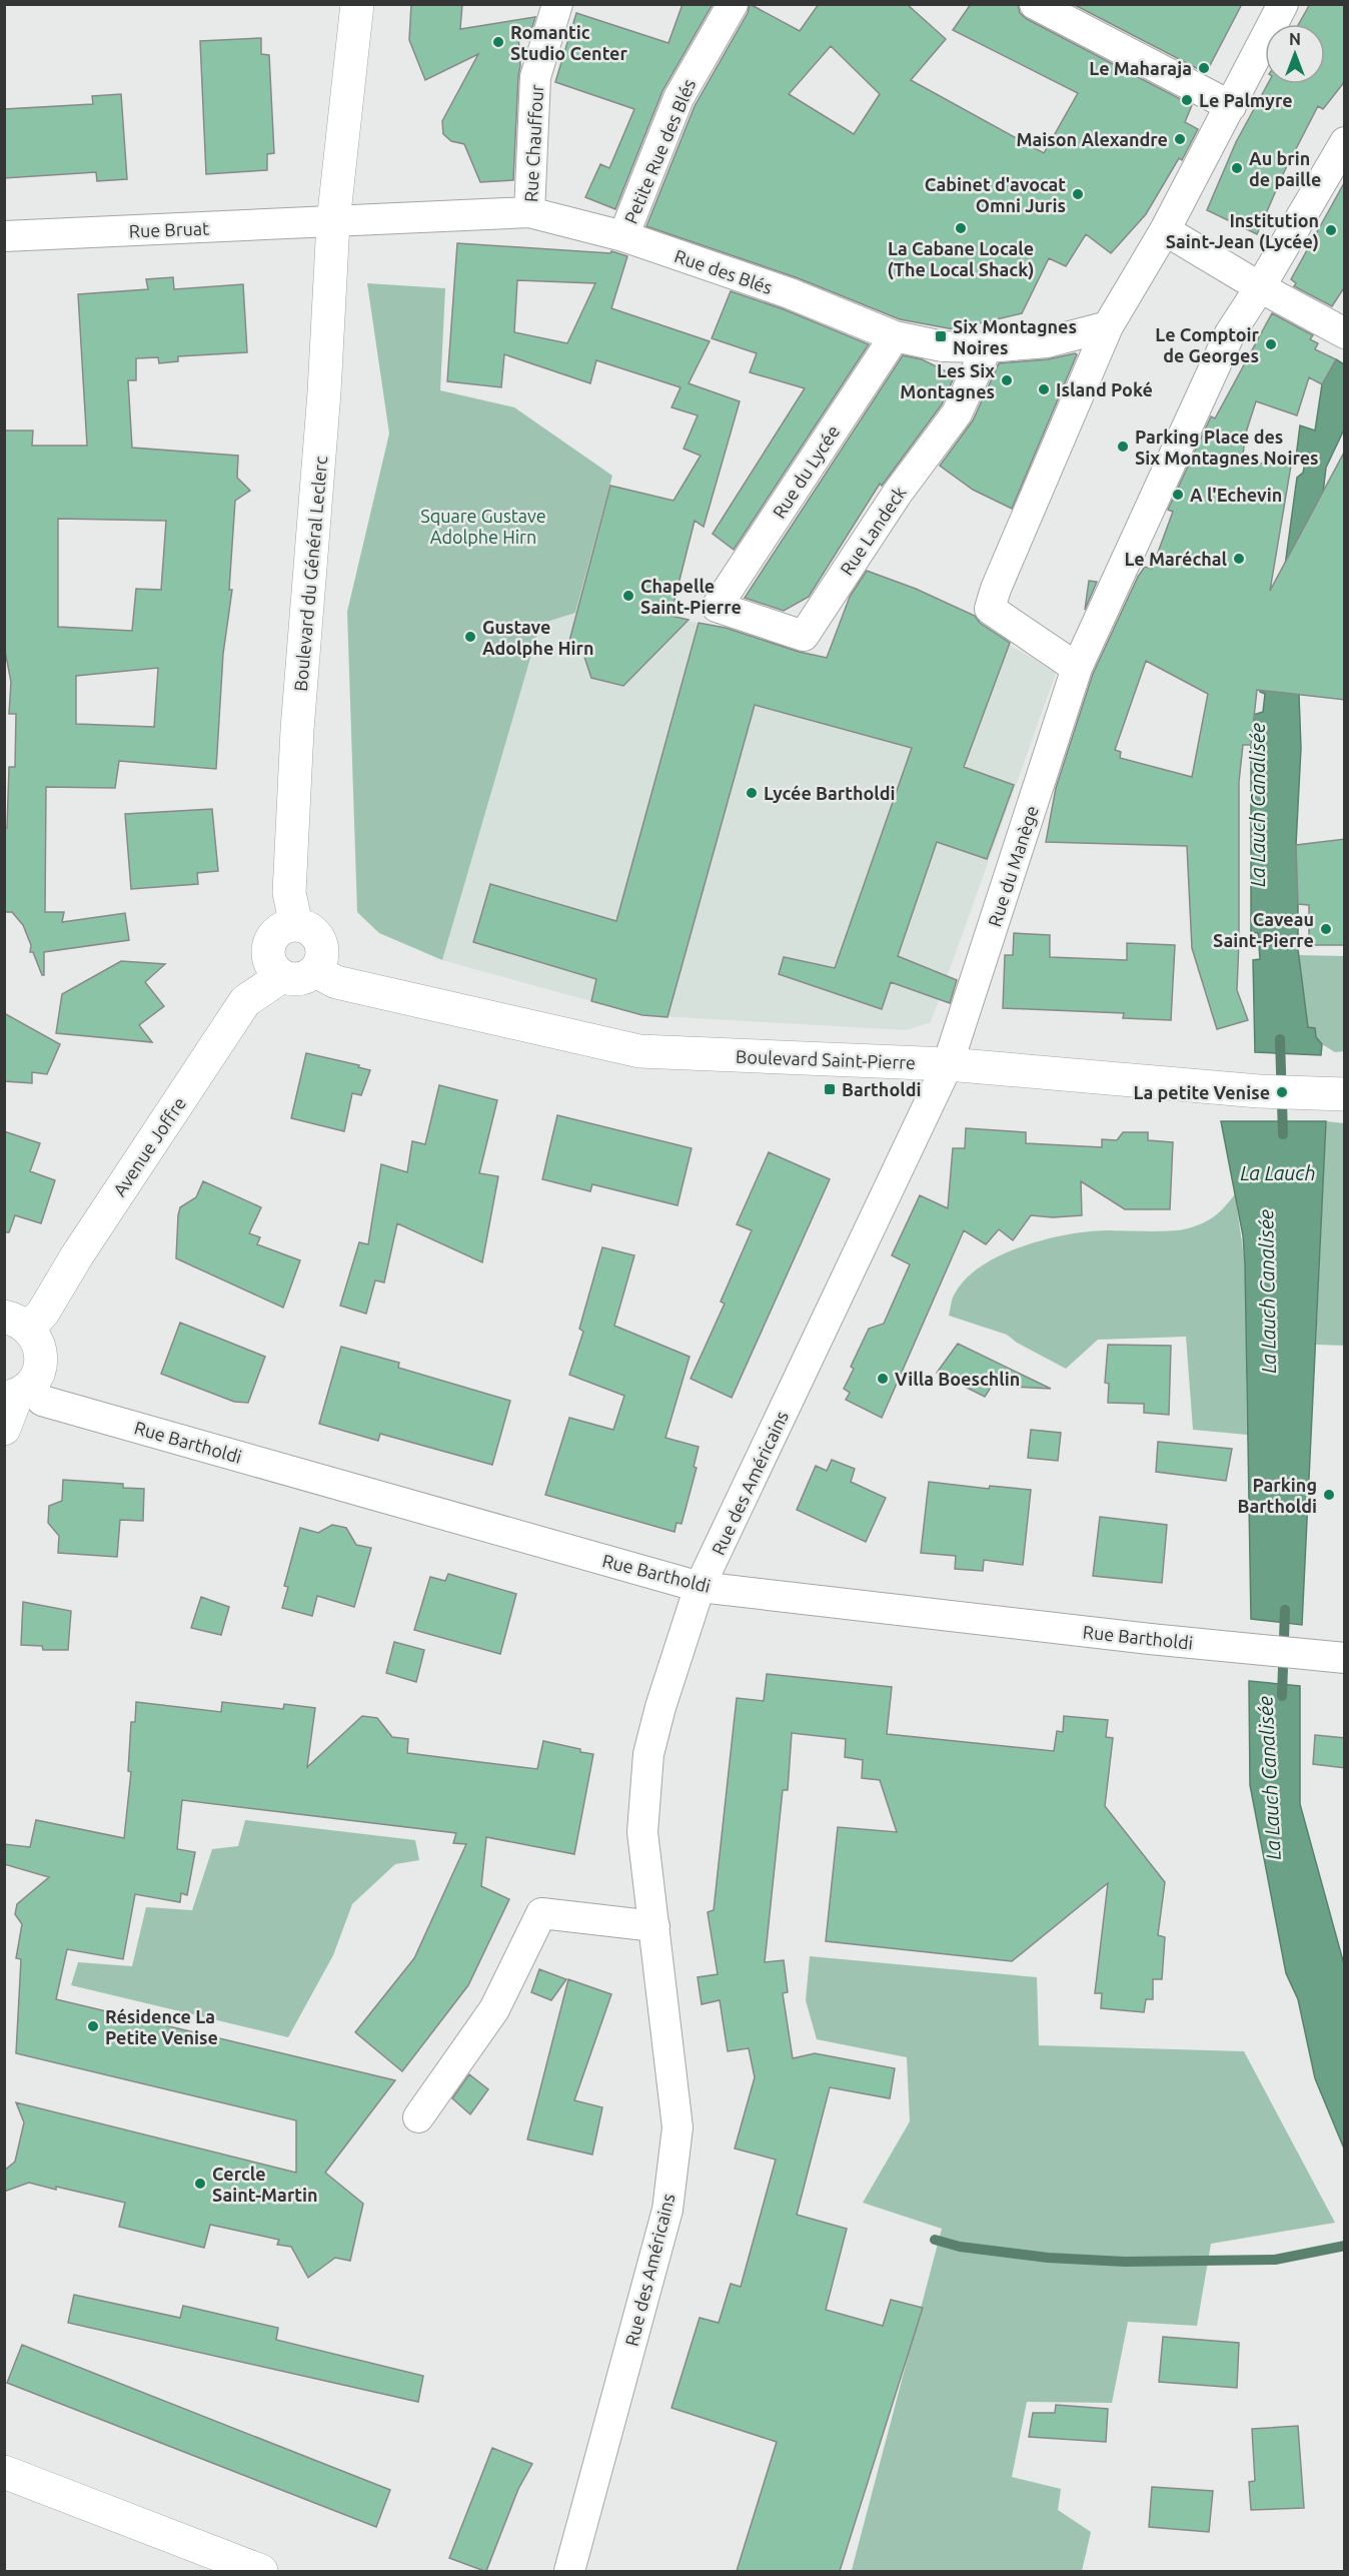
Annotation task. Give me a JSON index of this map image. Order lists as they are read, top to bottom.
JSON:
{
  "streets": {
    "street": [
      "Rue Chauffour",
      "Petite Rue des Blés",
      "Rue Bruat",
      "Rue des Blés",
      "Rue du Lycée",
      "Rue Landeck",
      "Boulevard du Général Leclerc",
      "Rue du Manège",
      "Boulevard Saint-Pierre",
      "Avenue Joffre",
      "Rue Bartholdi",
      "Rue des Américains"
    ]
  },
  "crossings": [
    ["Rue Chauffour", "Rue des Blés"],
    ["Petite Rue des Blés", "Rue des Blés"],
    ["Rue Bruat", "Rue des Blés"],
    ["Rue Bruat", "Boulevard du Général Leclerc"],
    ["Rue des Blés", "Rue du Lycée"],
    ["Rue des Blés", "Rue Landeck"],
    ["Rue des Blés", "Boulevard du Général Leclerc"],
    ["Rue du Lycée", "Rue Landeck"],
    ["Boulevard du Général Leclerc", "Boulevard Saint-Pierre"],
    ["Boulevard du Général Leclerc", "Avenue Joffre"],
    ["Rue du Manège", "Boulevard Saint-Pierre"],
    ["Rue du Manège", "Rue des Américains"],
    ["Boulevard Saint-Pierre", "Avenue Joffre"],
    ["Boulevard Saint-Pierre", "Rue des Américains"],
    ["Rue Bartholdi", "Rue des Américains"]
  ],
  "water": ["La Lauch Canalisée", "La Lauch"],
  "parks": ["Square Gustave Adolphe Hirn"],
  "places": {
    "other": [
      "Romantic Studio Center",
      "Le Maharaja",
      "Le Palmyre",
      "Maison Alexandre",
      "Au brin de paille",
      "Cabinet d'avocat Omni Juris",
      "La Cabane Locale (The Local Shack)",
      "Institution Saint-Jean (Lycée)",
      "Le Comptoir de Georges",
      "Les Six Montagnes",
      "Island Poké",
      "Parking Place des Six Montagnes Noires",
      "A l'Echevin",
      "Le Maréchal",
      "Chapelle Saint-Pierre",
      "Gustave Adolphe Hirn",
      "Lycée Bartholdi",
      "Caveau Saint-Pierre",
      "La petite Venise",
      "Villa Boeschlin",
      "Parking Bartholdi",
      "Résidence La Petite Venise",
      "Cercle Saint-Martin"
    ],
    "transit": ["Six Montagnes Noires", "Bartholdi"]
  },
  "north": "top"
}
